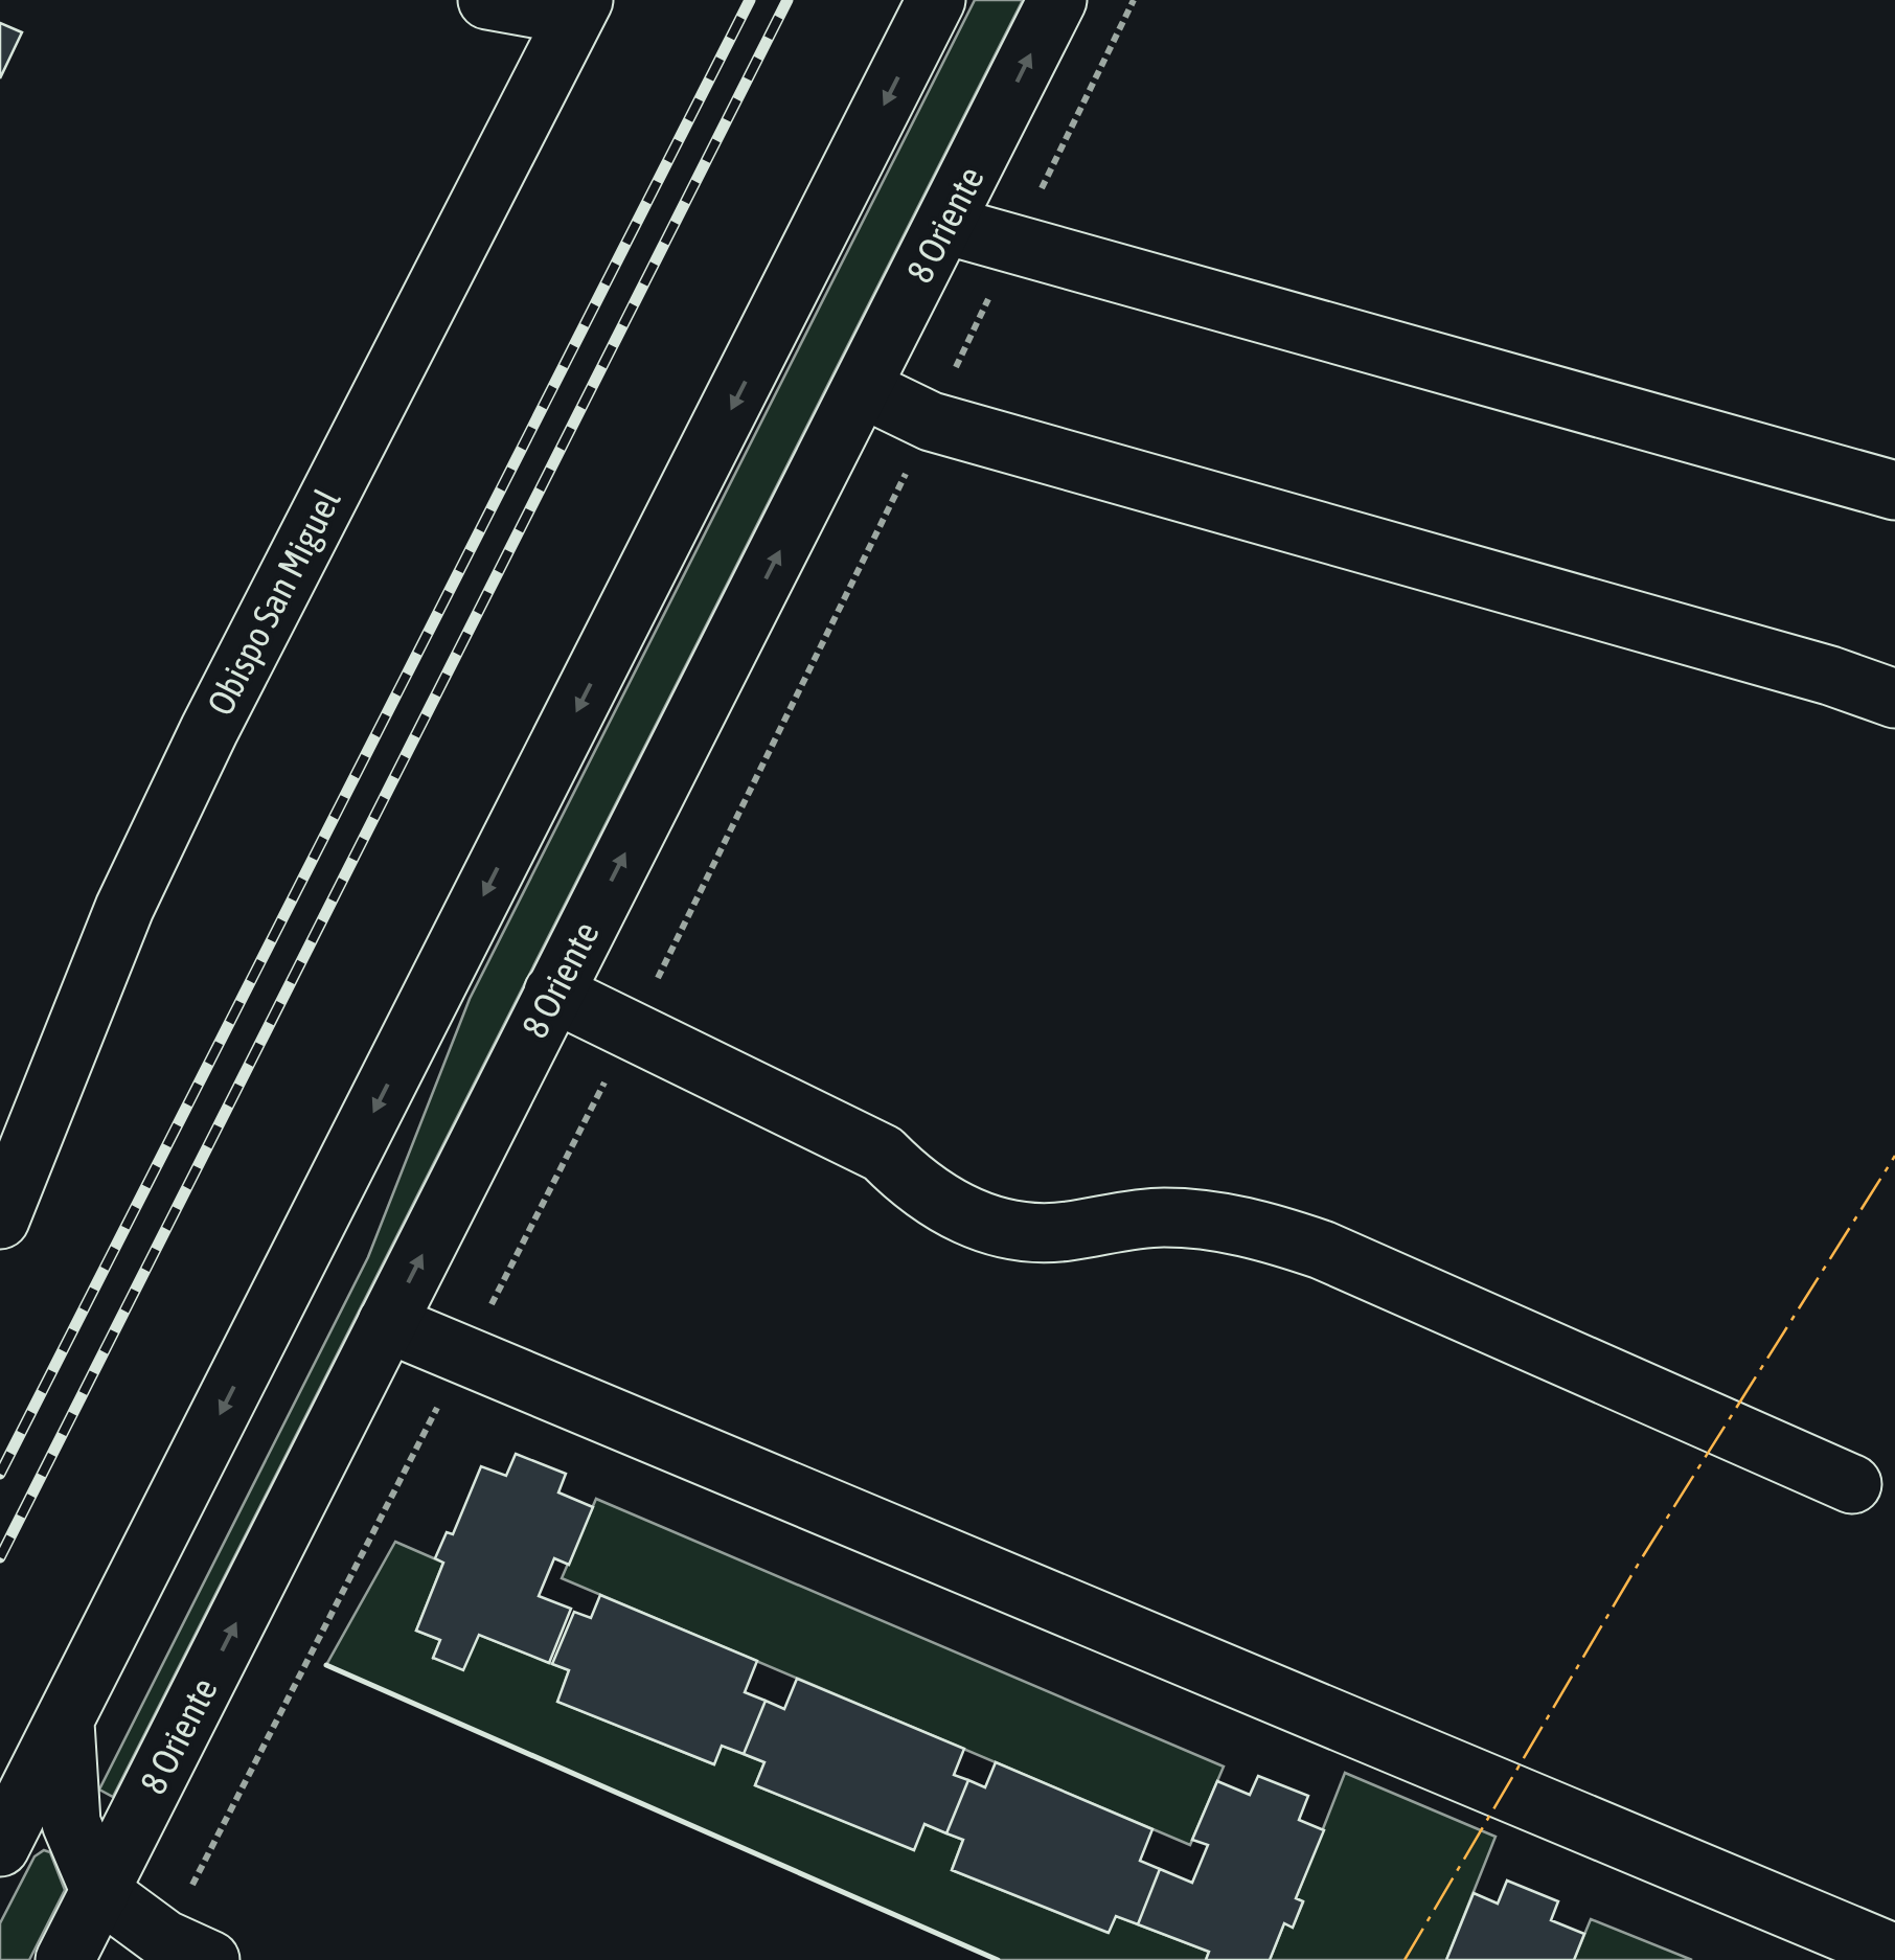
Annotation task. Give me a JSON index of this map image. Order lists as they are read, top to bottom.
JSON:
{
  "streets": {
    "main road": ["8 Oriente", "Obispo San Miguel"]
  }
}
